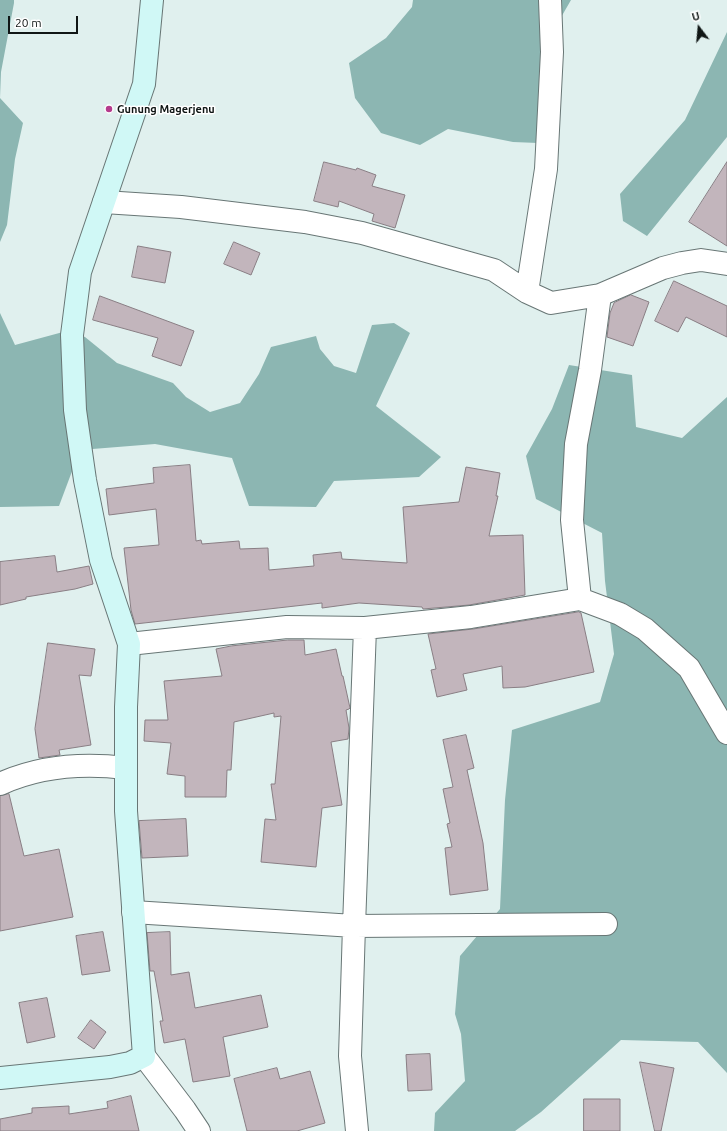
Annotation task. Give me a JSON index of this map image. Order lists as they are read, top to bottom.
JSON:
{
  "places": ["Gunung Magerjenu"],
  "scale_bar": "20 m",
  "north": "top"
}
